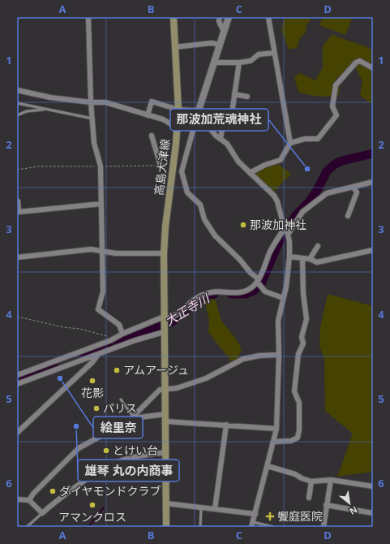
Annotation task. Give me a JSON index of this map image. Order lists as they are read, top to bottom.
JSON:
{
  "streets": {
    "main road": ["高島大津線"]
  },
  "water": ["大正寺川"],
  "places": {
    "other": [
      "那波加荒魂神社",
      "那波加神社",
      "アムアージュ",
      "絵里奈",
      "花影",
      "パリス",
      "雄琴 丸の内商事",
      "とけい台",
      "ダイヤモンドクラブ",
      "アマンクロス"
    ],
    "health": ["饗庭医院"]
  },
  "north": "bottom right",
  "grid": {
    "columns": [
      "A",
      "B",
      "C",
      "D"
    ],
    "rows": [
      "1",
      "2",
      "3",
      "4",
      "5",
      "6"
    ]
  }
}
